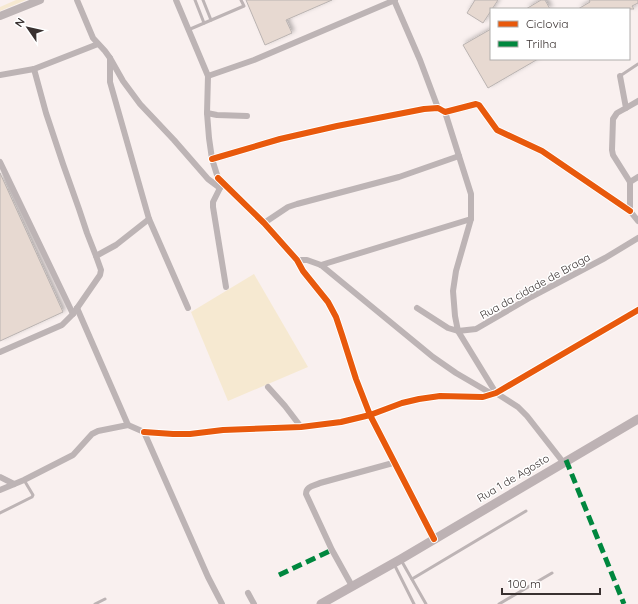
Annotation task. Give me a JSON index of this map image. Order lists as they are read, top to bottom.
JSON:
{
  "streets": {
    "main road": ["Rua 1 de Agosto"],
    "street": ["Rua da cidade de Braga"]
  },
  "legend": ["Ciclovia", "Trilha"],
  "scale_bar": "100 m",
  "north": "top left"
}
